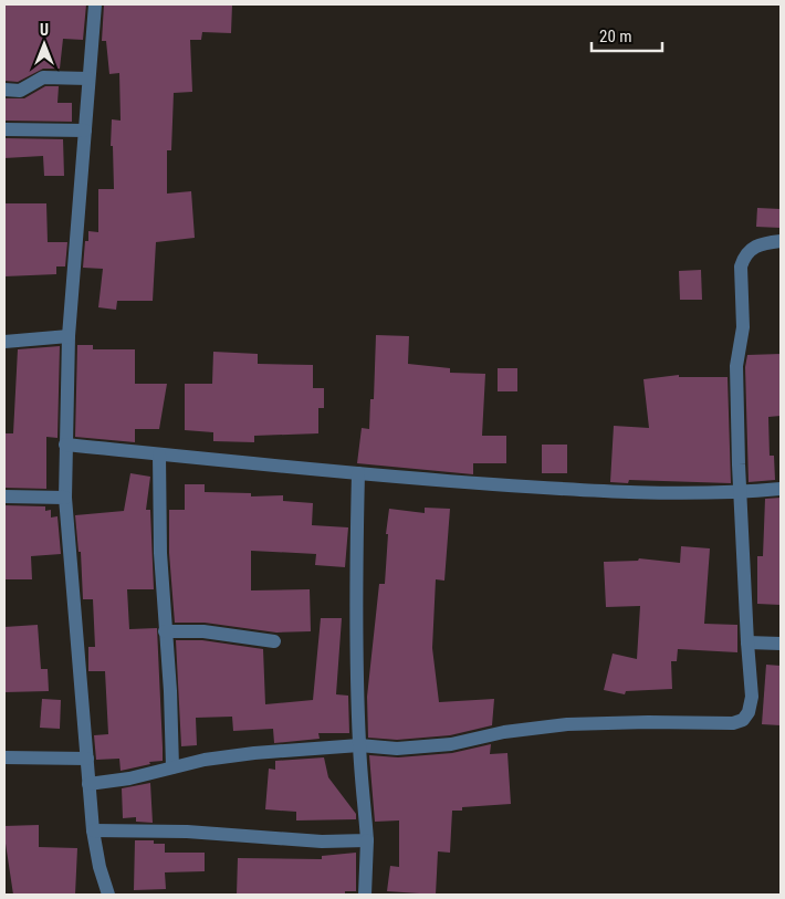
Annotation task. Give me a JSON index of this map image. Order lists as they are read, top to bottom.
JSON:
{
  "scale_bar": "20 m",
  "north": "top"
}
